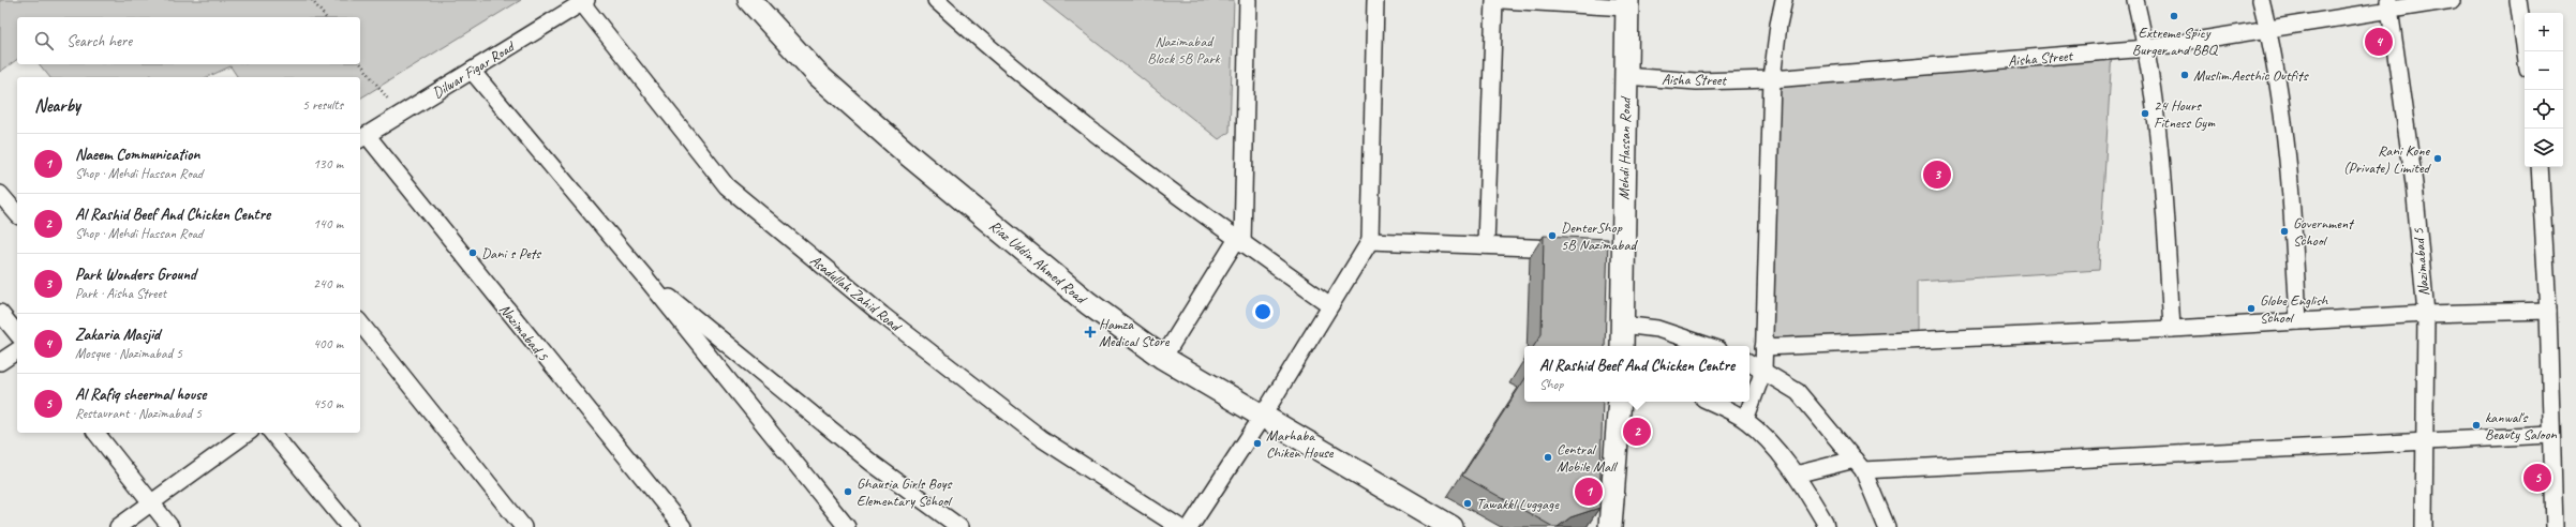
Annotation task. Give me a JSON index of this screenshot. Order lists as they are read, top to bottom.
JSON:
{
  "streets": {
    "main road": ["Mehdi Hassan Road", "Riaz Uddin Ahmed Road"],
    "street": [
      "Aisha Street",
      "Dilwar Figar Road",
      "Nazimabad 5",
      "Asadullah Zahid Road"
    ]
  },
  "crossings": [
    ["Aisha Street", "Mehdi Hassan Road"],
    ["Aisha Street", "Nazimabad 5"],
    ["Dilwar Figar Road", "Nazimabad 5"],
    ["Dilwar Figar Road", "Asadullah Zahid Road"]
  ],
  "parks": ["Nazimabad Block 5B Park"],
  "places": {
    "other": [
      "Extreme Spicy Burger and BBQ",
      "Muslim.Aesthic Outfits",
      "24 Hours Fitness Gym",
      "Rani Kone (Private) Limited",
      "Government School",
      "DenterShop 5B Nazimabad",
      "Dani s Pets",
      "Globe English School",
      "kanwal's Beauty Saloon",
      "Marhaba Chiken House",
      "Central Mobile Mall",
      "Ghausia Girls Boys Elementary School",
      "Tawakkl Luggage"
    ],
    "health": ["Hamza Medical Store"]
  },
  "page": {
    "map_buttons": ["+", "−"],
    "search": "Search here",
    "pins": [
      "4",
      "3",
      "2",
      "5",
      "1"
    ],
    "heading": ["Nearby", "5 results"],
    "list": [
      {
        "mark": "1",
        "name": "Naeem Communication",
        "note": "Shop · Mehdi Hassan Road",
        "value": "130 m"
      },
      {
        "mark": "2",
        "name": "Al Rashid Beef And Chicken Centre",
        "note": "Shop · Mehdi Hassan Road",
        "value": "140 m"
      },
      {
        "mark": "3",
        "name": "Park Wonders Ground",
        "note": "Park · Aisha Street",
        "value": "240 m"
      },
      {
        "mark": "4",
        "name": "Zakaria Masjid",
        "note": "Mosque · Nazimabad 5",
        "value": "400 m"
      },
      {
        "mark": "5",
        "name": "Al Rafiq sheermal house",
        "note": "Restaurant · Nazimabad 5",
        "value": "450 m"
      }
    ],
    "popup": ["Al Rashid Beef And Chicken Centre", "Shop"]
  }
}
